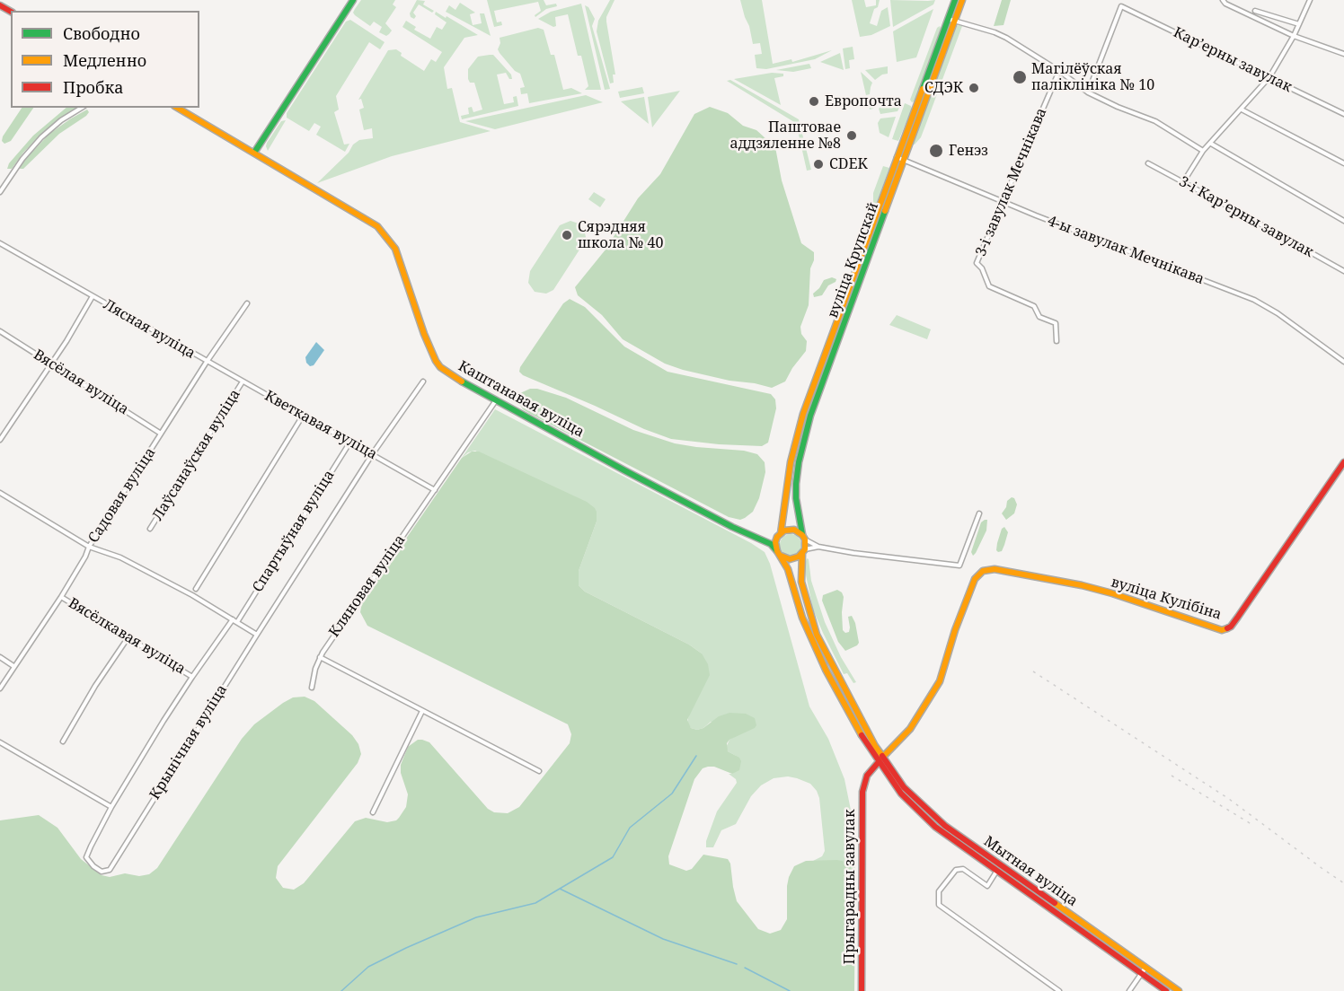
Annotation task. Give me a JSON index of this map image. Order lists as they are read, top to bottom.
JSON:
{
  "streets": {
    "main road": [
      "вуліца Крупскай",
      "Каштанавая вуліца",
      "вуліца Кулібіна",
      "Мытная вуліца",
      "Прыгарадны завулак"
    ],
    "street": [
      "Карʼерны завулак",
      "3-і завулак Мечнікава",
      "3-і Карʼерны завулак",
      "4-ы завулак Мечнікава",
      "Лясная вуліца",
      "Вясёлая вуліца",
      "Кветкавая вуліца",
      "Лаўсанаўская вуліца",
      "Садовая вуліца",
      "Спартыўная вуліца",
      "Кляновая вуліца",
      "Вясёлкавая вуліца",
      "Крынічная вуліца"
    ]
  },
  "crossings": [
    ["3-і завулак Мечнікава", "4-ы завулак Мечнікава"],
    ["4-ы завулак Мечнікава", "вуліца Крупскай"],
    ["Лясная вуліца", "Вясёлая вуліца"],
    ["Лясная вуліца", "Кветкавая вуліца"],
    ["Лясная вуліца", "Садовая вуліца"],
    ["Вясёлая вуліца", "Садовая вуліца"],
    ["Каштанавая вуліца", "Кляновая вуліца"],
    ["Кветкавая вуліца", "Лаўсанаўская вуліца"],
    ["Кветкавая вуліца", "Садовая вуліца"],
    ["Кветкавая вуліца", "Спартыўная вуліца"],
    ["Кветкавая вуліца", "Кляновая вуліца"],
    ["Кветкавая вуліца", "Крынічная вуліца"],
    ["Садовая вуліца", "Вясёлкавая вуліца"],
    ["Спартыўная вуліца", "Вясёлкавая вуліца"],
    ["Спартыўная вуліца", "Крынічная вуліца"],
    ["вуліца Кулібіна", "Мытная вуліца"],
    ["вуліца Кулібіна", "Прыгарадны завулак"],
    ["Мытная вуліца", "Прыгарадны завулак"]
  ],
  "places": [
    "Магілёўская паліклініка № 10",
    "СДЭК",
    "Европочта",
    "Паштовае аддзяленне №8",
    "Генэз",
    "CDEK",
    "Сярэдняя школа № 40"
  ],
  "legend": ["Свободно", "Медленно", "Пробка"]
}
